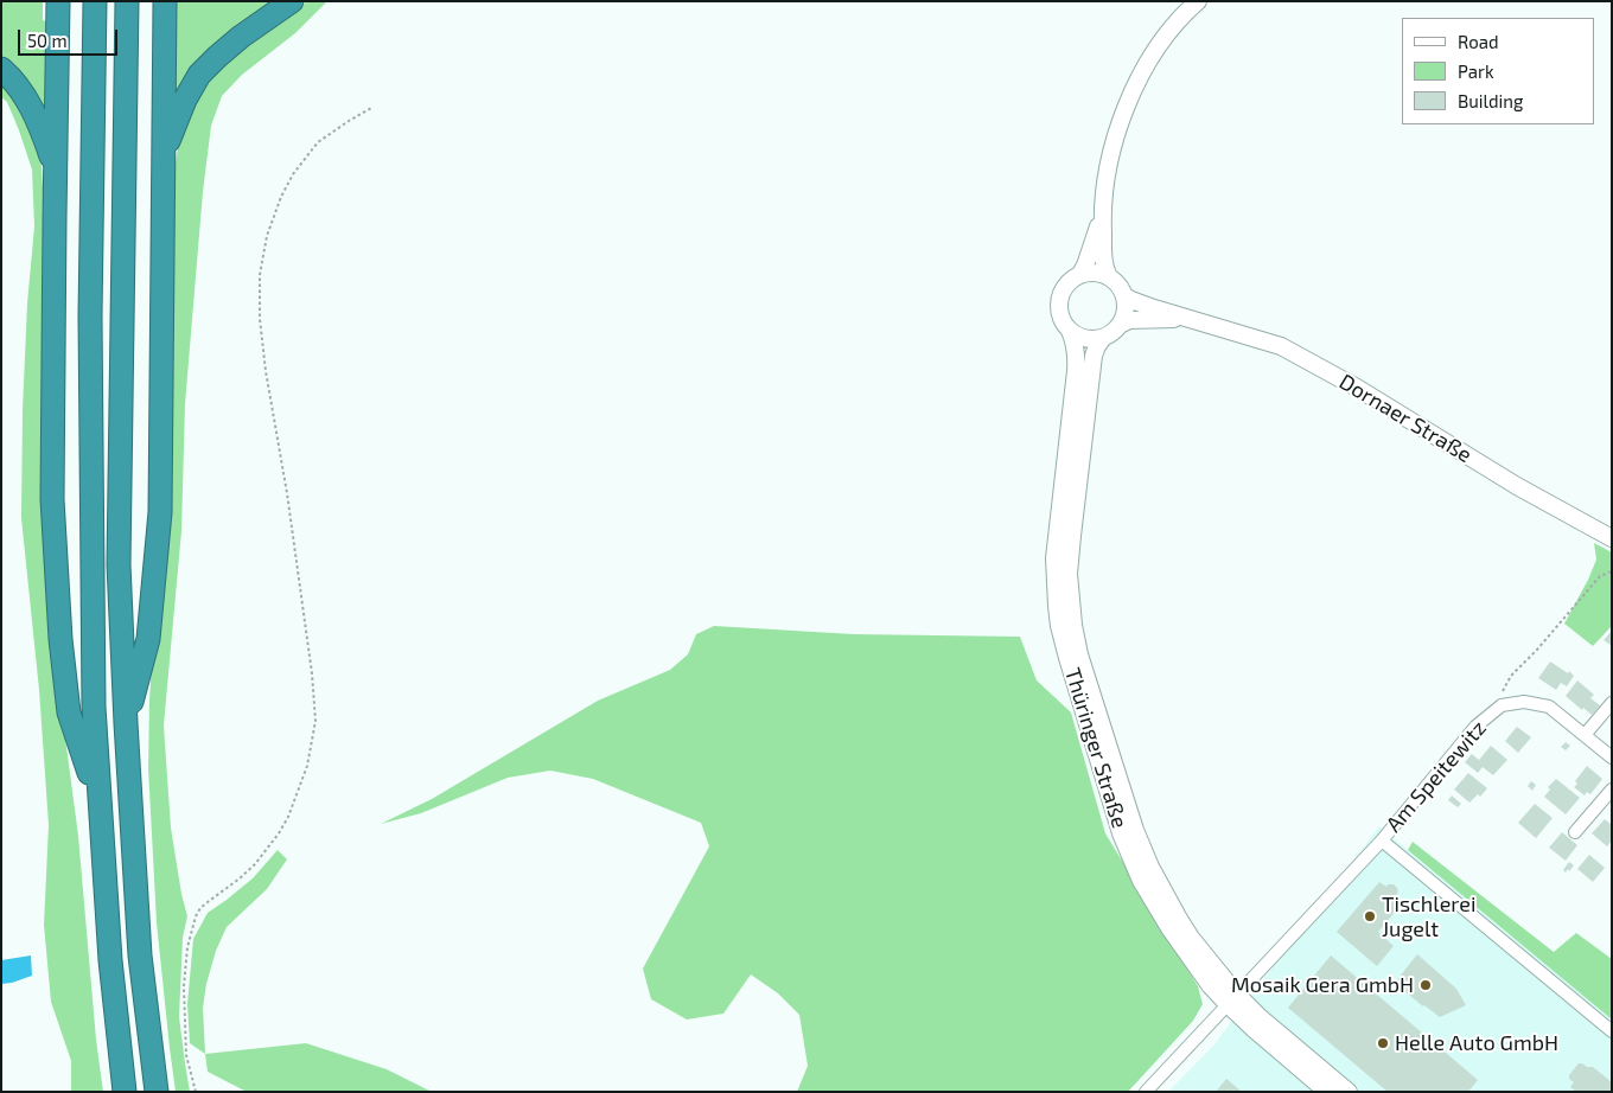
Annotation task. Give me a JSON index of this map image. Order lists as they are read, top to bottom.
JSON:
{
  "streets": {
    "main road": ["Dornaer Straße", "Thüringer Straße"],
    "street": ["Am Speitewitz"]
  },
  "crossings": [
    ["Dornaer Straße", "Thüringer Straße"],
    ["Thüringer Straße", "Am Speitewitz"]
  ],
  "places": ["Tischlerei Jugelt", "Mosaik Gera GmbH", "Helle Auto GmbH"],
  "legend": ["Road", "Park", "Building"],
  "scale_bar": "50 m"
}
